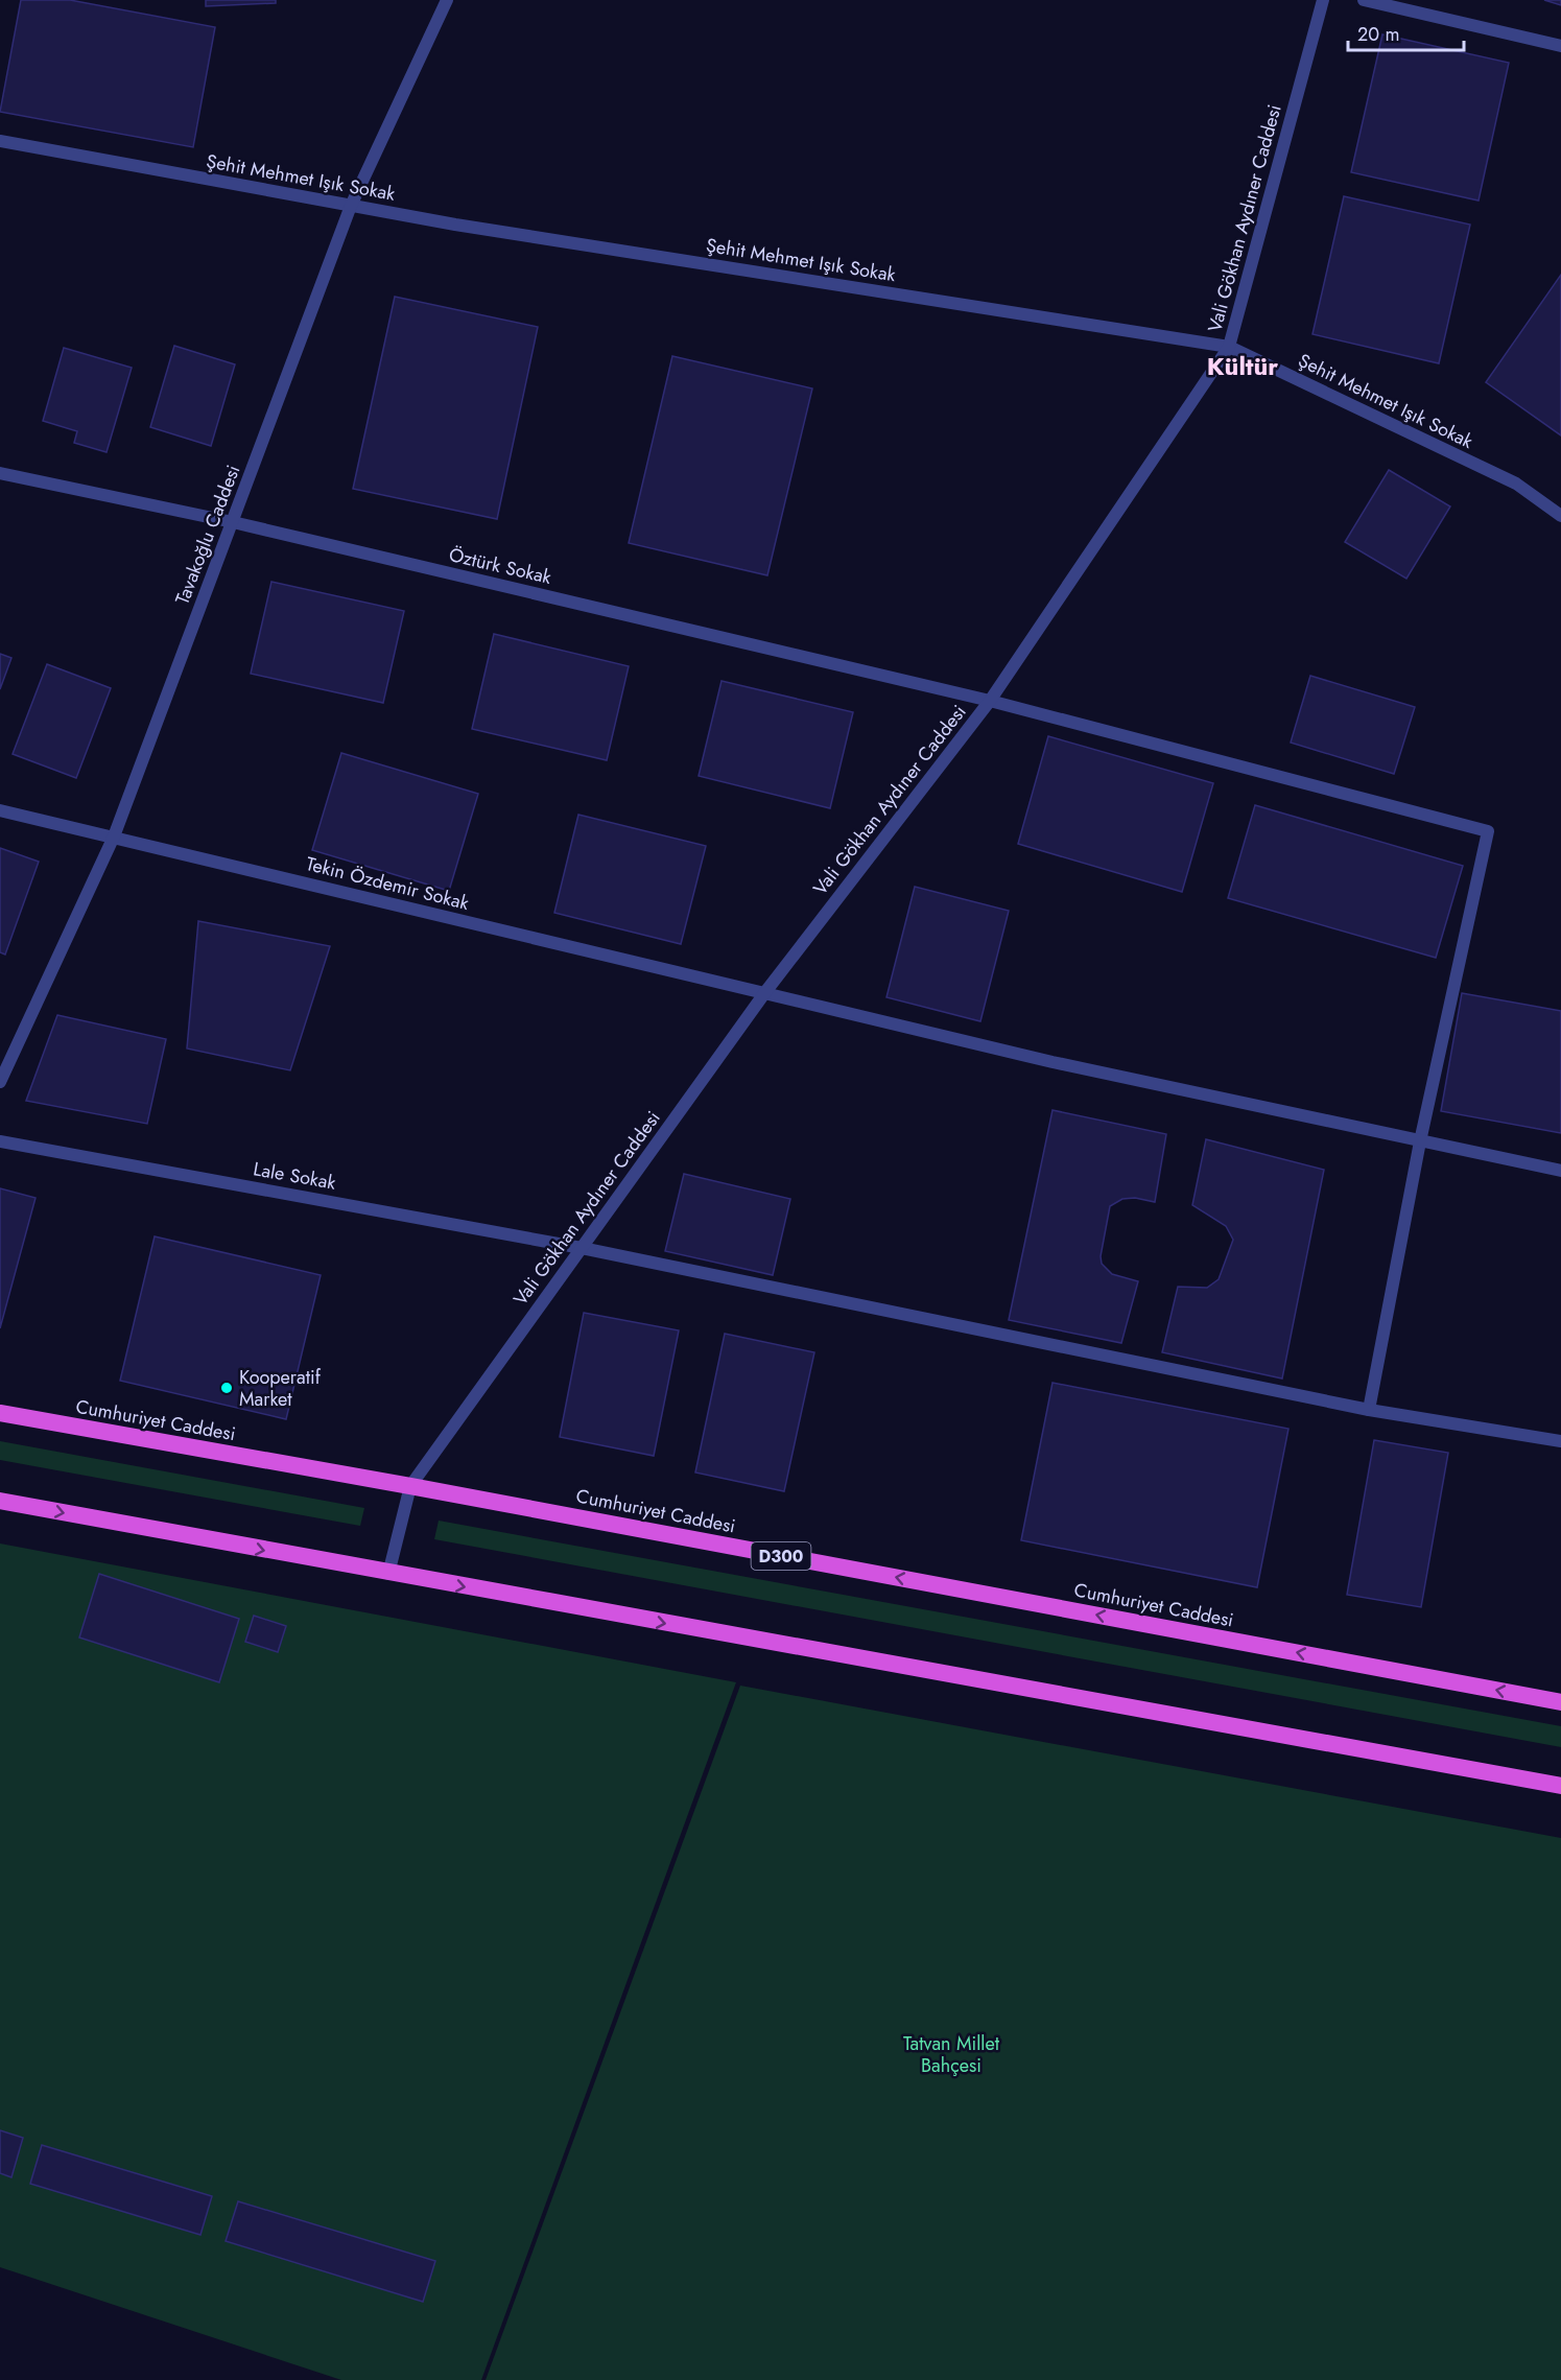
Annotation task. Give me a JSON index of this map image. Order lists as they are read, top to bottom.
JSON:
{
  "streets": {
    "highway": ["Cumhuriyet Caddesi", "D300"],
    "street": [
      "Şehit Mehmet Işık Sokak",
      "Vali Gökhan Aydıner Caddesi",
      "Tavakoğlu Caddesi",
      "Öztürk Sokak",
      "Tekin Özdemir Sokak",
      "Lale Sokak"
    ]
  },
  "crossings": [
    ["Şehit Mehmet Işık Sokak", "Vali Gökhan Aydıner Caddesi"],
    ["Şehit Mehmet Işık Sokak", "Tavakoğlu Caddesi"],
    ["Vali Gökhan Aydıner Caddesi", "Öztürk Sokak"],
    ["Vali Gökhan Aydıner Caddesi", "Tekin Özdemir Sokak"],
    ["Vali Gökhan Aydıner Caddesi", "Lale Sokak"],
    ["Vali Gökhan Aydıner Caddesi", "Cumhuriyet Caddesi"],
    ["Tavakoğlu Caddesi", "Öztürk Sokak"],
    ["Tavakoğlu Caddesi", "Tekin Özdemir Sokak"],
    ["Öztürk Sokak", "Tekin Özdemir Sokak"]
  ],
  "districts": ["Kültür"],
  "parks": ["Tatvan Millet Bahçesi"],
  "places": ["Kooperatif Market"],
  "scale_bar": "20 m"
}
